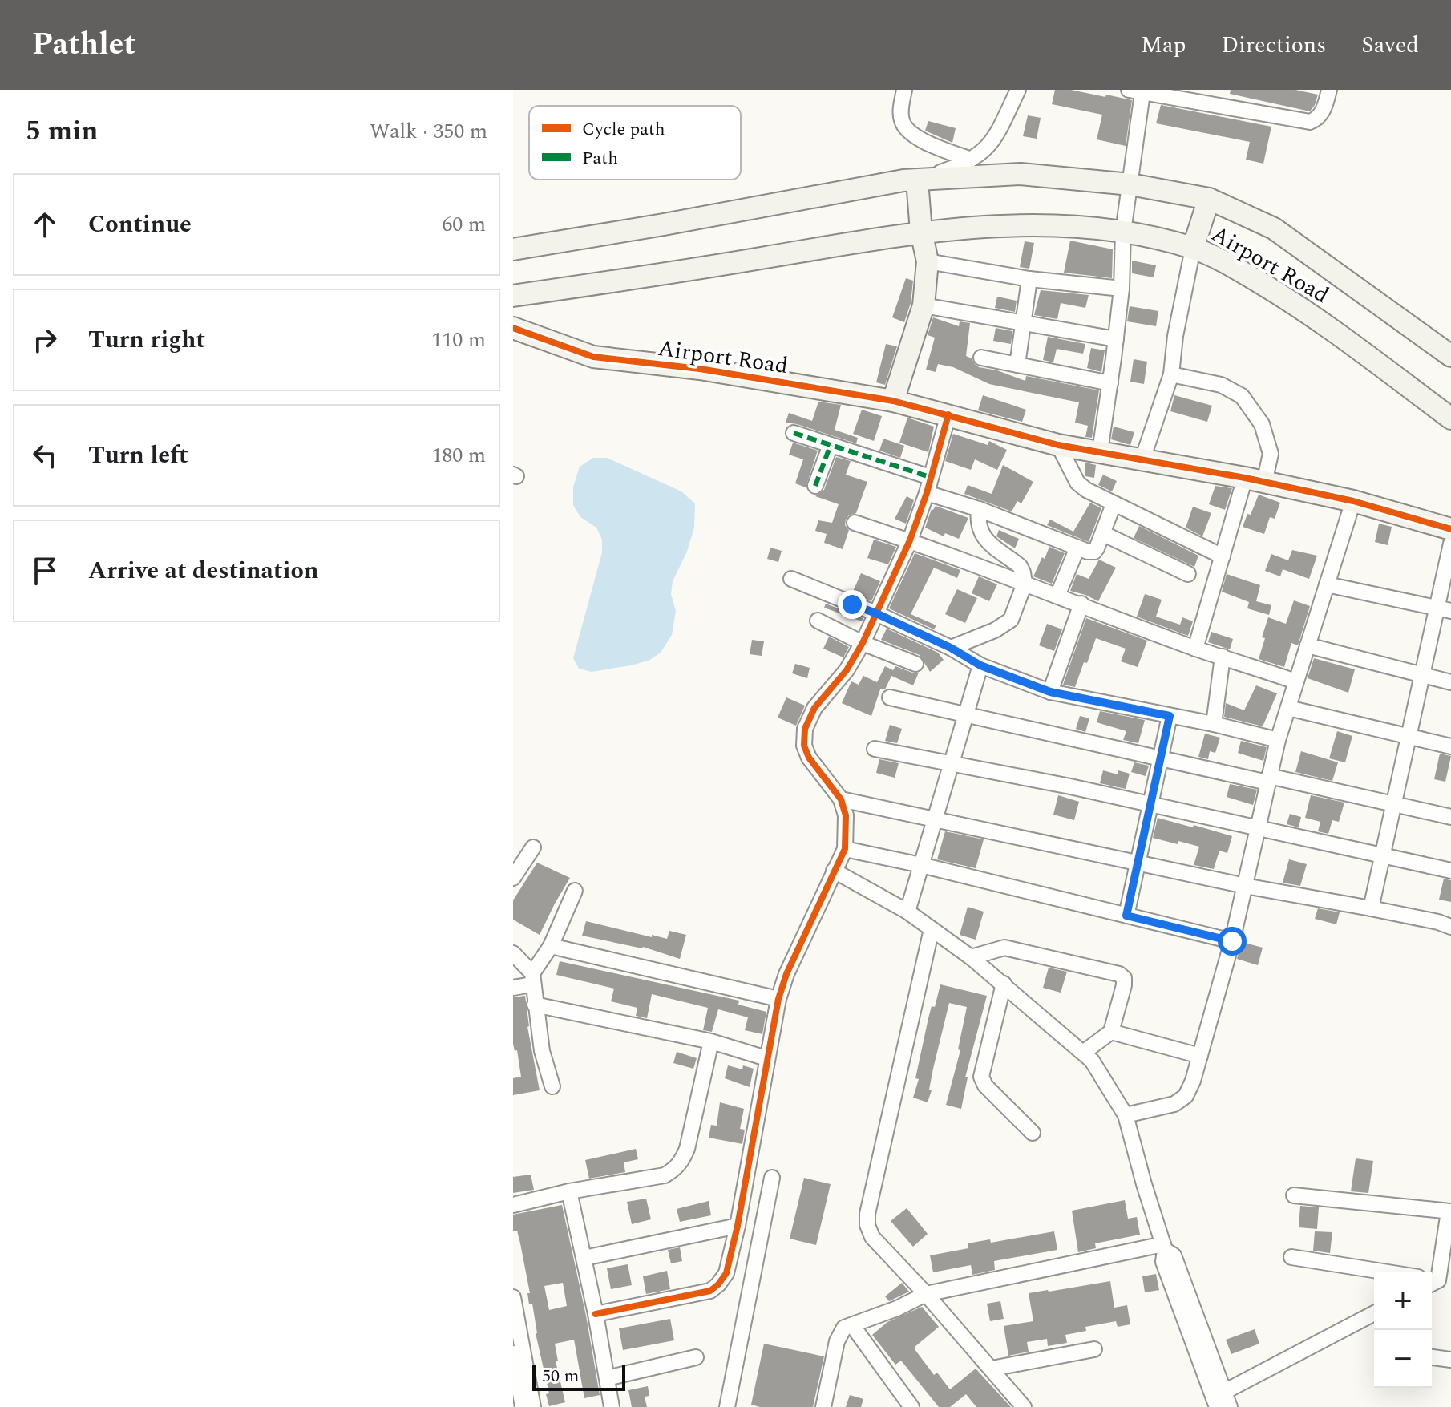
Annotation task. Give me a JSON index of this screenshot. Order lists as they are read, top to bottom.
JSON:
{
  "streets": {
    "main road": ["Airport Road"]
  },
  "legend": ["Cycle path", "Path"],
  "scale_bar": "50 m",
  "page": {
    "header": "Pathlet",
    "nav": ["Map", "Directions", "Saved"],
    "heading": ["5 min", "Walk · 350 m"],
    "list": [
      ["Continue", "60 m"],
      ["Turn right", "110 m"],
      ["Turn left", "180 m"],
      "Arrive at destination"
    ],
    "map_buttons": ["+", "−"],
    "scale": "50 m"
  }
}
